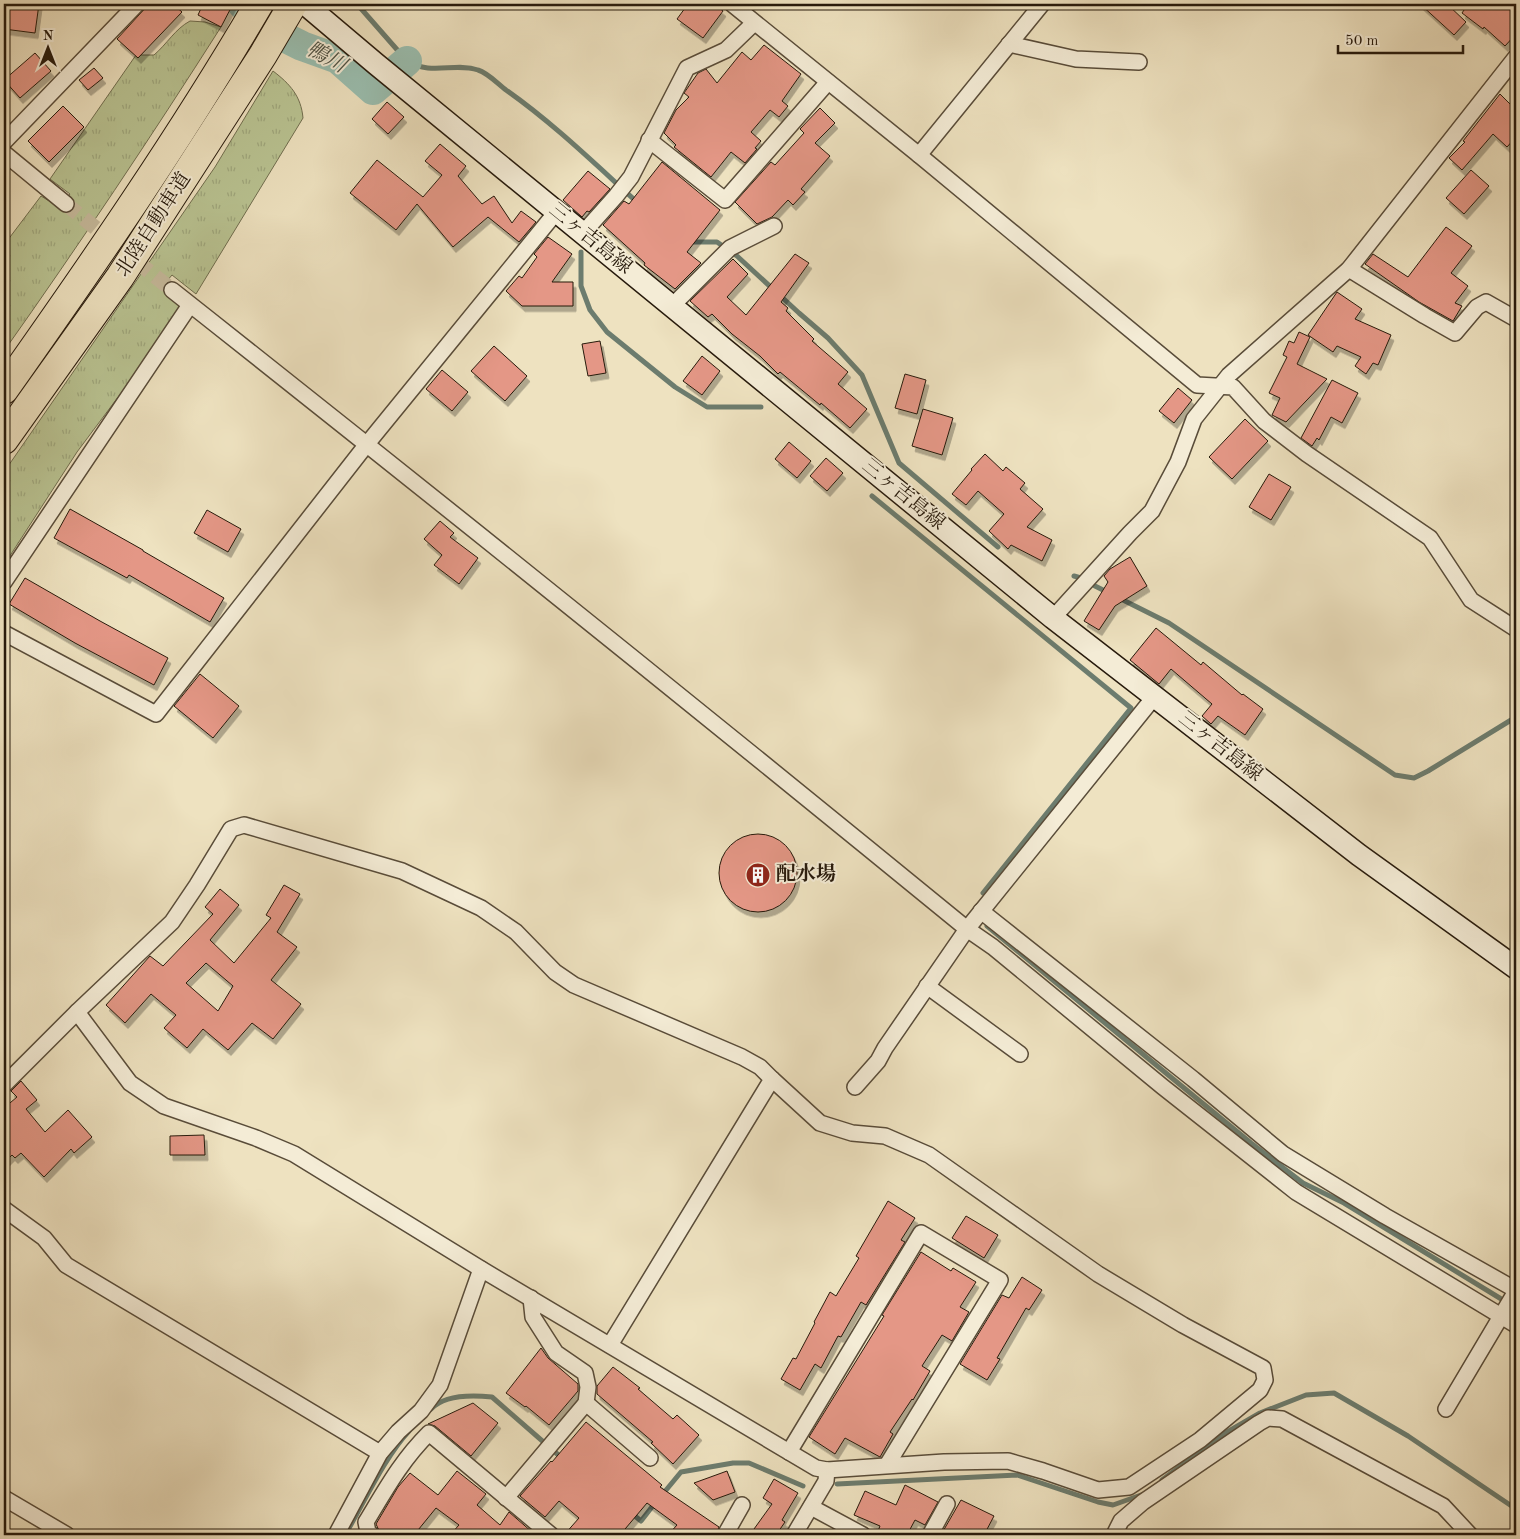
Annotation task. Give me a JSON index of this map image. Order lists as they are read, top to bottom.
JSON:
{
  "streets": {
    "highway": ["北陸自動車道"],
    "main road": ["三ヶ吉島線"]
  },
  "water": ["鴨川"],
  "places": {
    "building": ["配水場"]
  },
  "scale_bar": "50 m",
  "north": "top"
}
